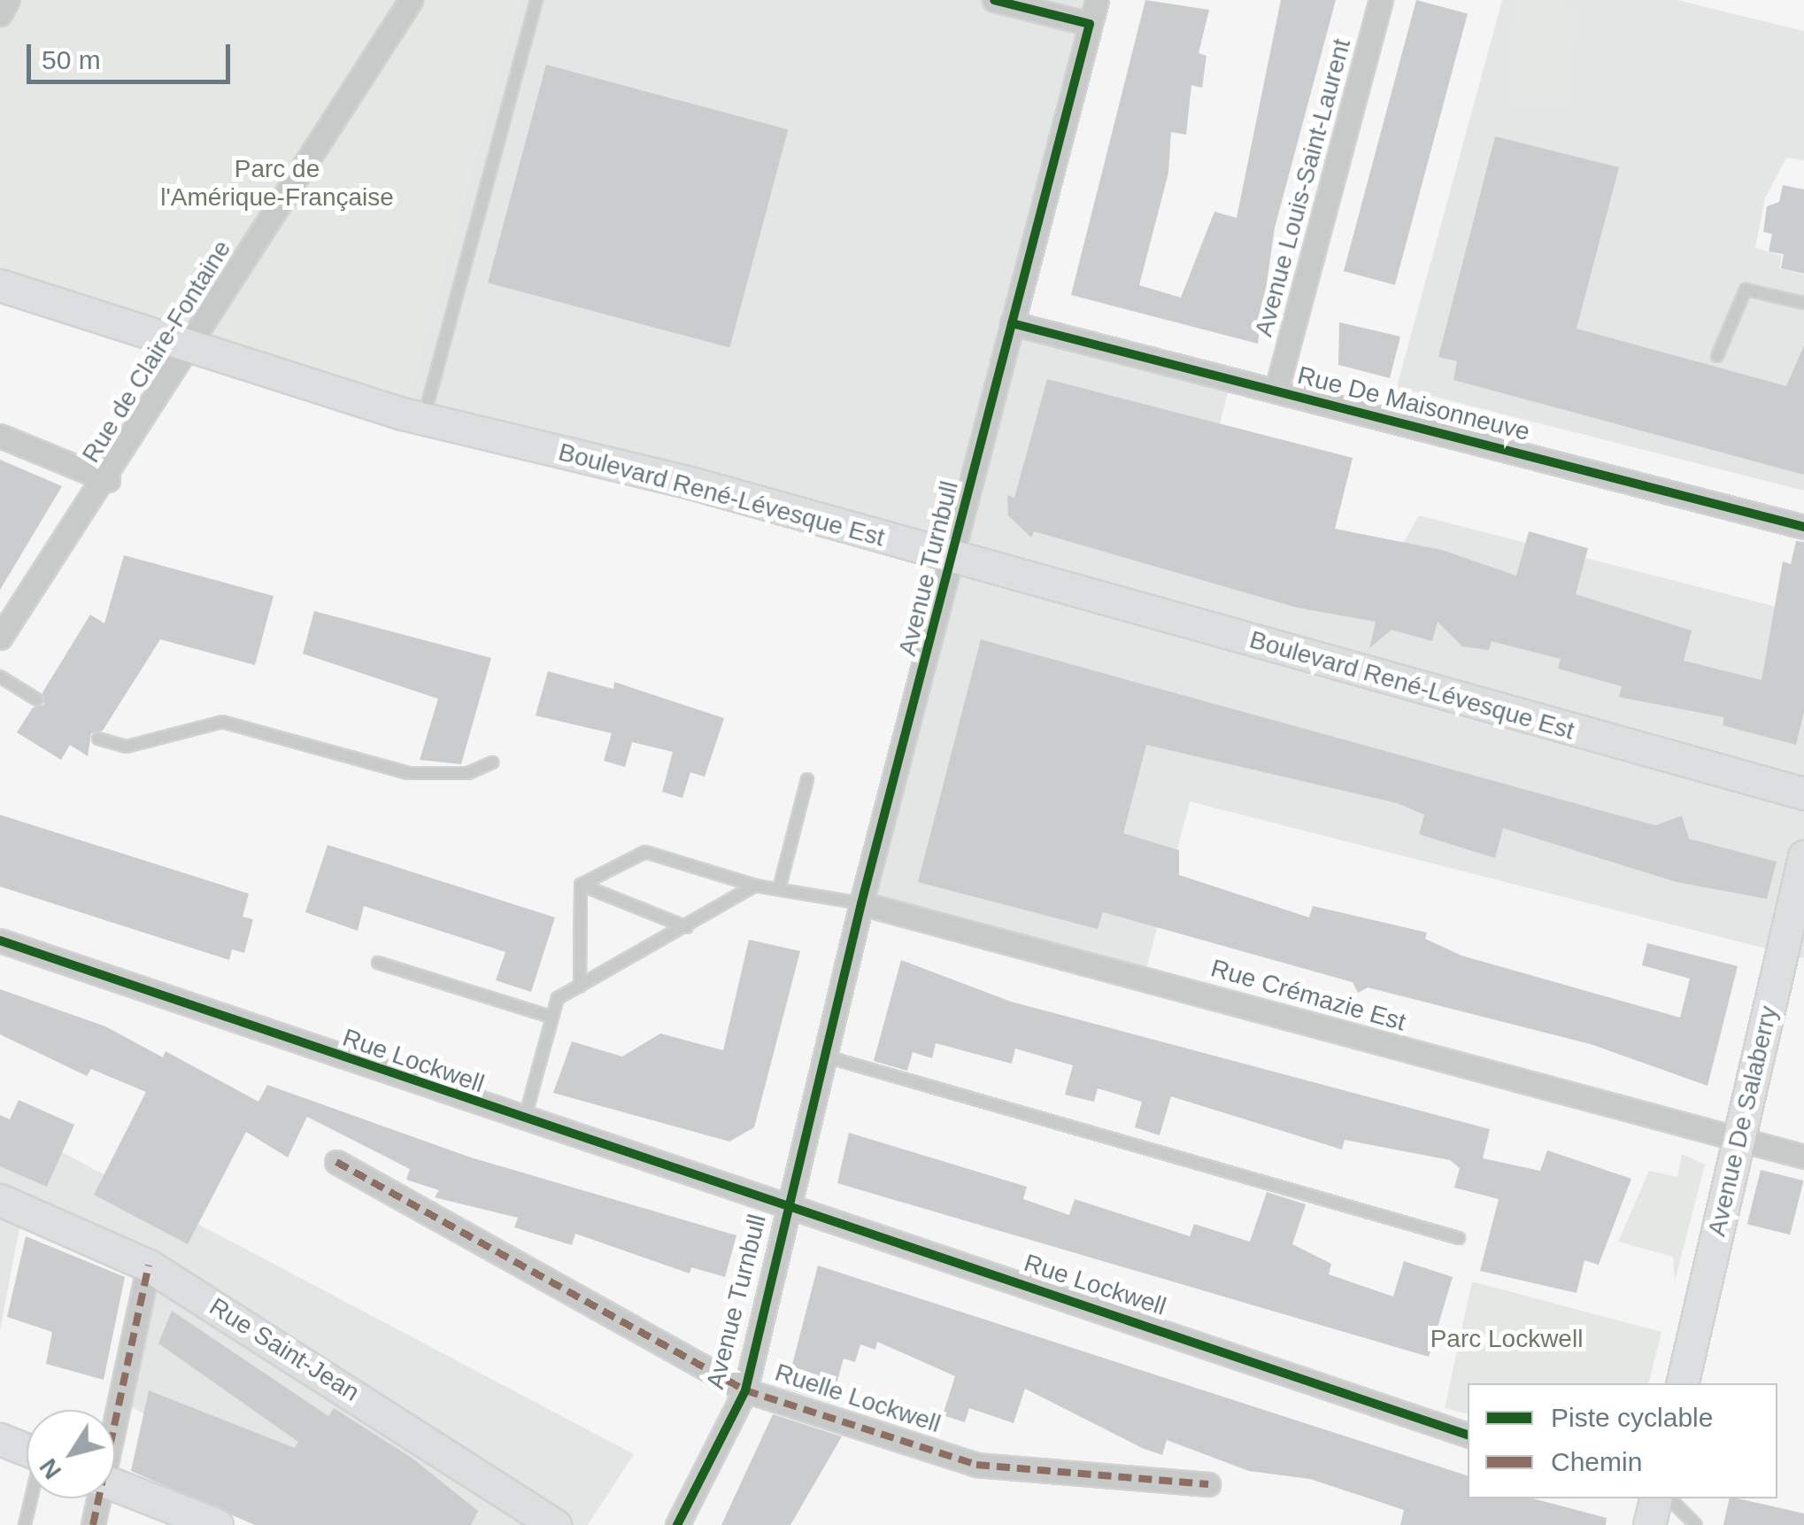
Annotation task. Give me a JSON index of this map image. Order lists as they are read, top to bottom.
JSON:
{
  "streets": {
    "main road": ["Boulevard René-Lévesque Est", "Avenue De Salaberry", "Rue Saint-Jean"],
    "street": [
      "Avenue Louis-Saint-Laurent",
      "Rue de Claire-Fontaine",
      "Rue De Maisonneuve",
      "Avenue Turnbull",
      "Rue Crémazie Est",
      "Rue Lockwell",
      "Ruelle Lockwell"
    ]
  },
  "crossings": [
    ["Avenue Louis-Saint-Laurent", "Rue De Maisonneuve"],
    ["Rue de Claire-Fontaine", "Boulevard René-Lévesque Est"],
    ["Rue De Maisonneuve", "Avenue Turnbull"],
    ["Boulevard René-Lévesque Est", "Avenue Turnbull"],
    ["Avenue Turnbull", "Rue Crémazie Est"],
    ["Avenue Turnbull", "Rue Lockwell"],
    ["Avenue Turnbull", "Ruelle Lockwell"],
    ["Rue Crémazie Est", "Avenue De Salaberry"]
  ],
  "parks": ["Parc de l'Amérique-Française", "Parc Lockwell"],
  "legend": ["Piste cyclable", "Chemin"],
  "scale_bar": "50 m",
  "north": "bottom left"
}
